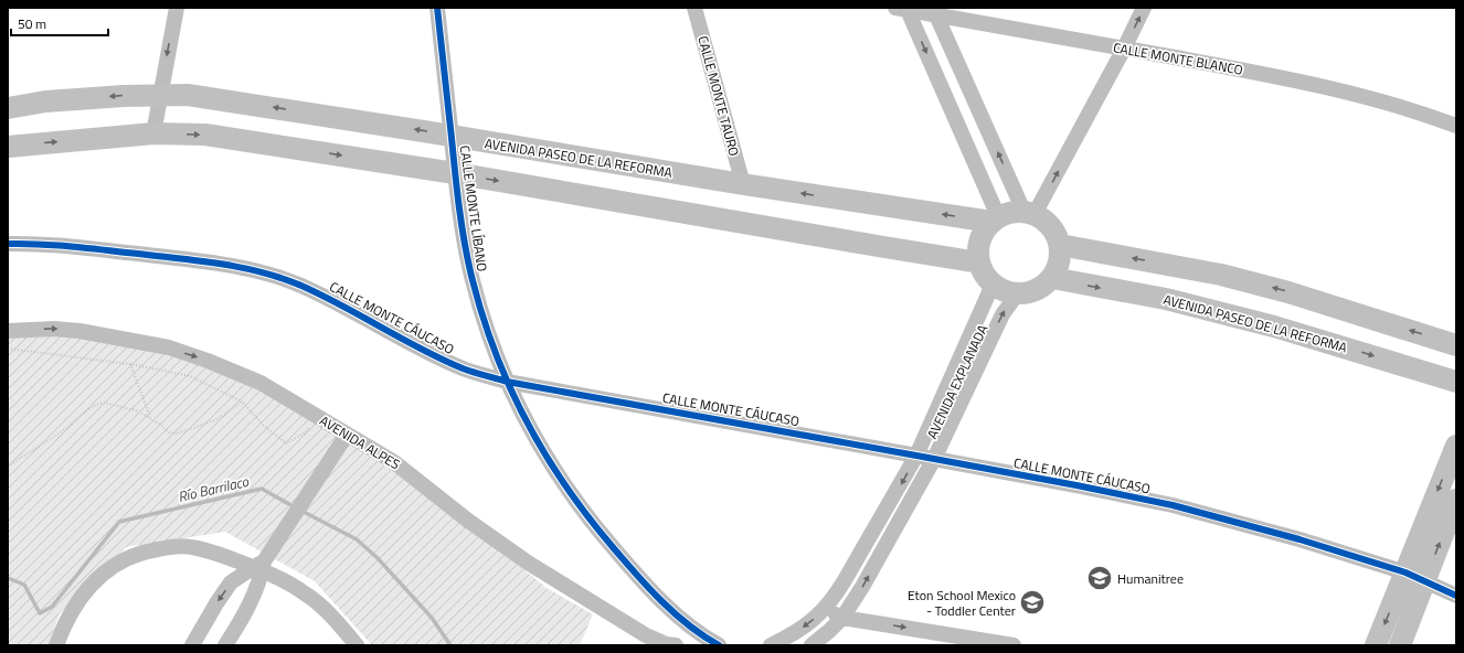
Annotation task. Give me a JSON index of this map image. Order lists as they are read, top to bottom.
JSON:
{
  "streets": {
    "main road": ["AVENIDA PASEO DE LA REFORMA"],
    "street": [
      "CALLE MONTE BLANCO",
      "CALLE MONTE TAURO",
      "CALLE MONTE LÍBANO",
      "CALLE MONTE CÁUCASO",
      "AVENIDA EXPLANADA",
      "AVENIDA ALPES"
    ]
  },
  "crossings": [
    ["CALLE MONTE TAURO", "AVENIDA PASEO DE LA REFORMA"],
    ["AVENIDA PASEO DE LA REFORMA", "CALLE MONTE LÍBANO"],
    ["AVENIDA PASEO DE LA REFORMA", "AVENIDA EXPLANADA"],
    ["CALLE MONTE LÍBANO", "CALLE MONTE CÁUCASO"],
    ["CALLE MONTE CÁUCASO", "AVENIDA EXPLANADA"]
  ],
  "one_way": ["AVENIDA ALPES"],
  "water": ["Río Barrilaco"],
  "places": {
    "school or university": ["Humanitree", "Eton School Mexico - Toddler Center"]
  },
  "scale_bar": "50 m"
}
